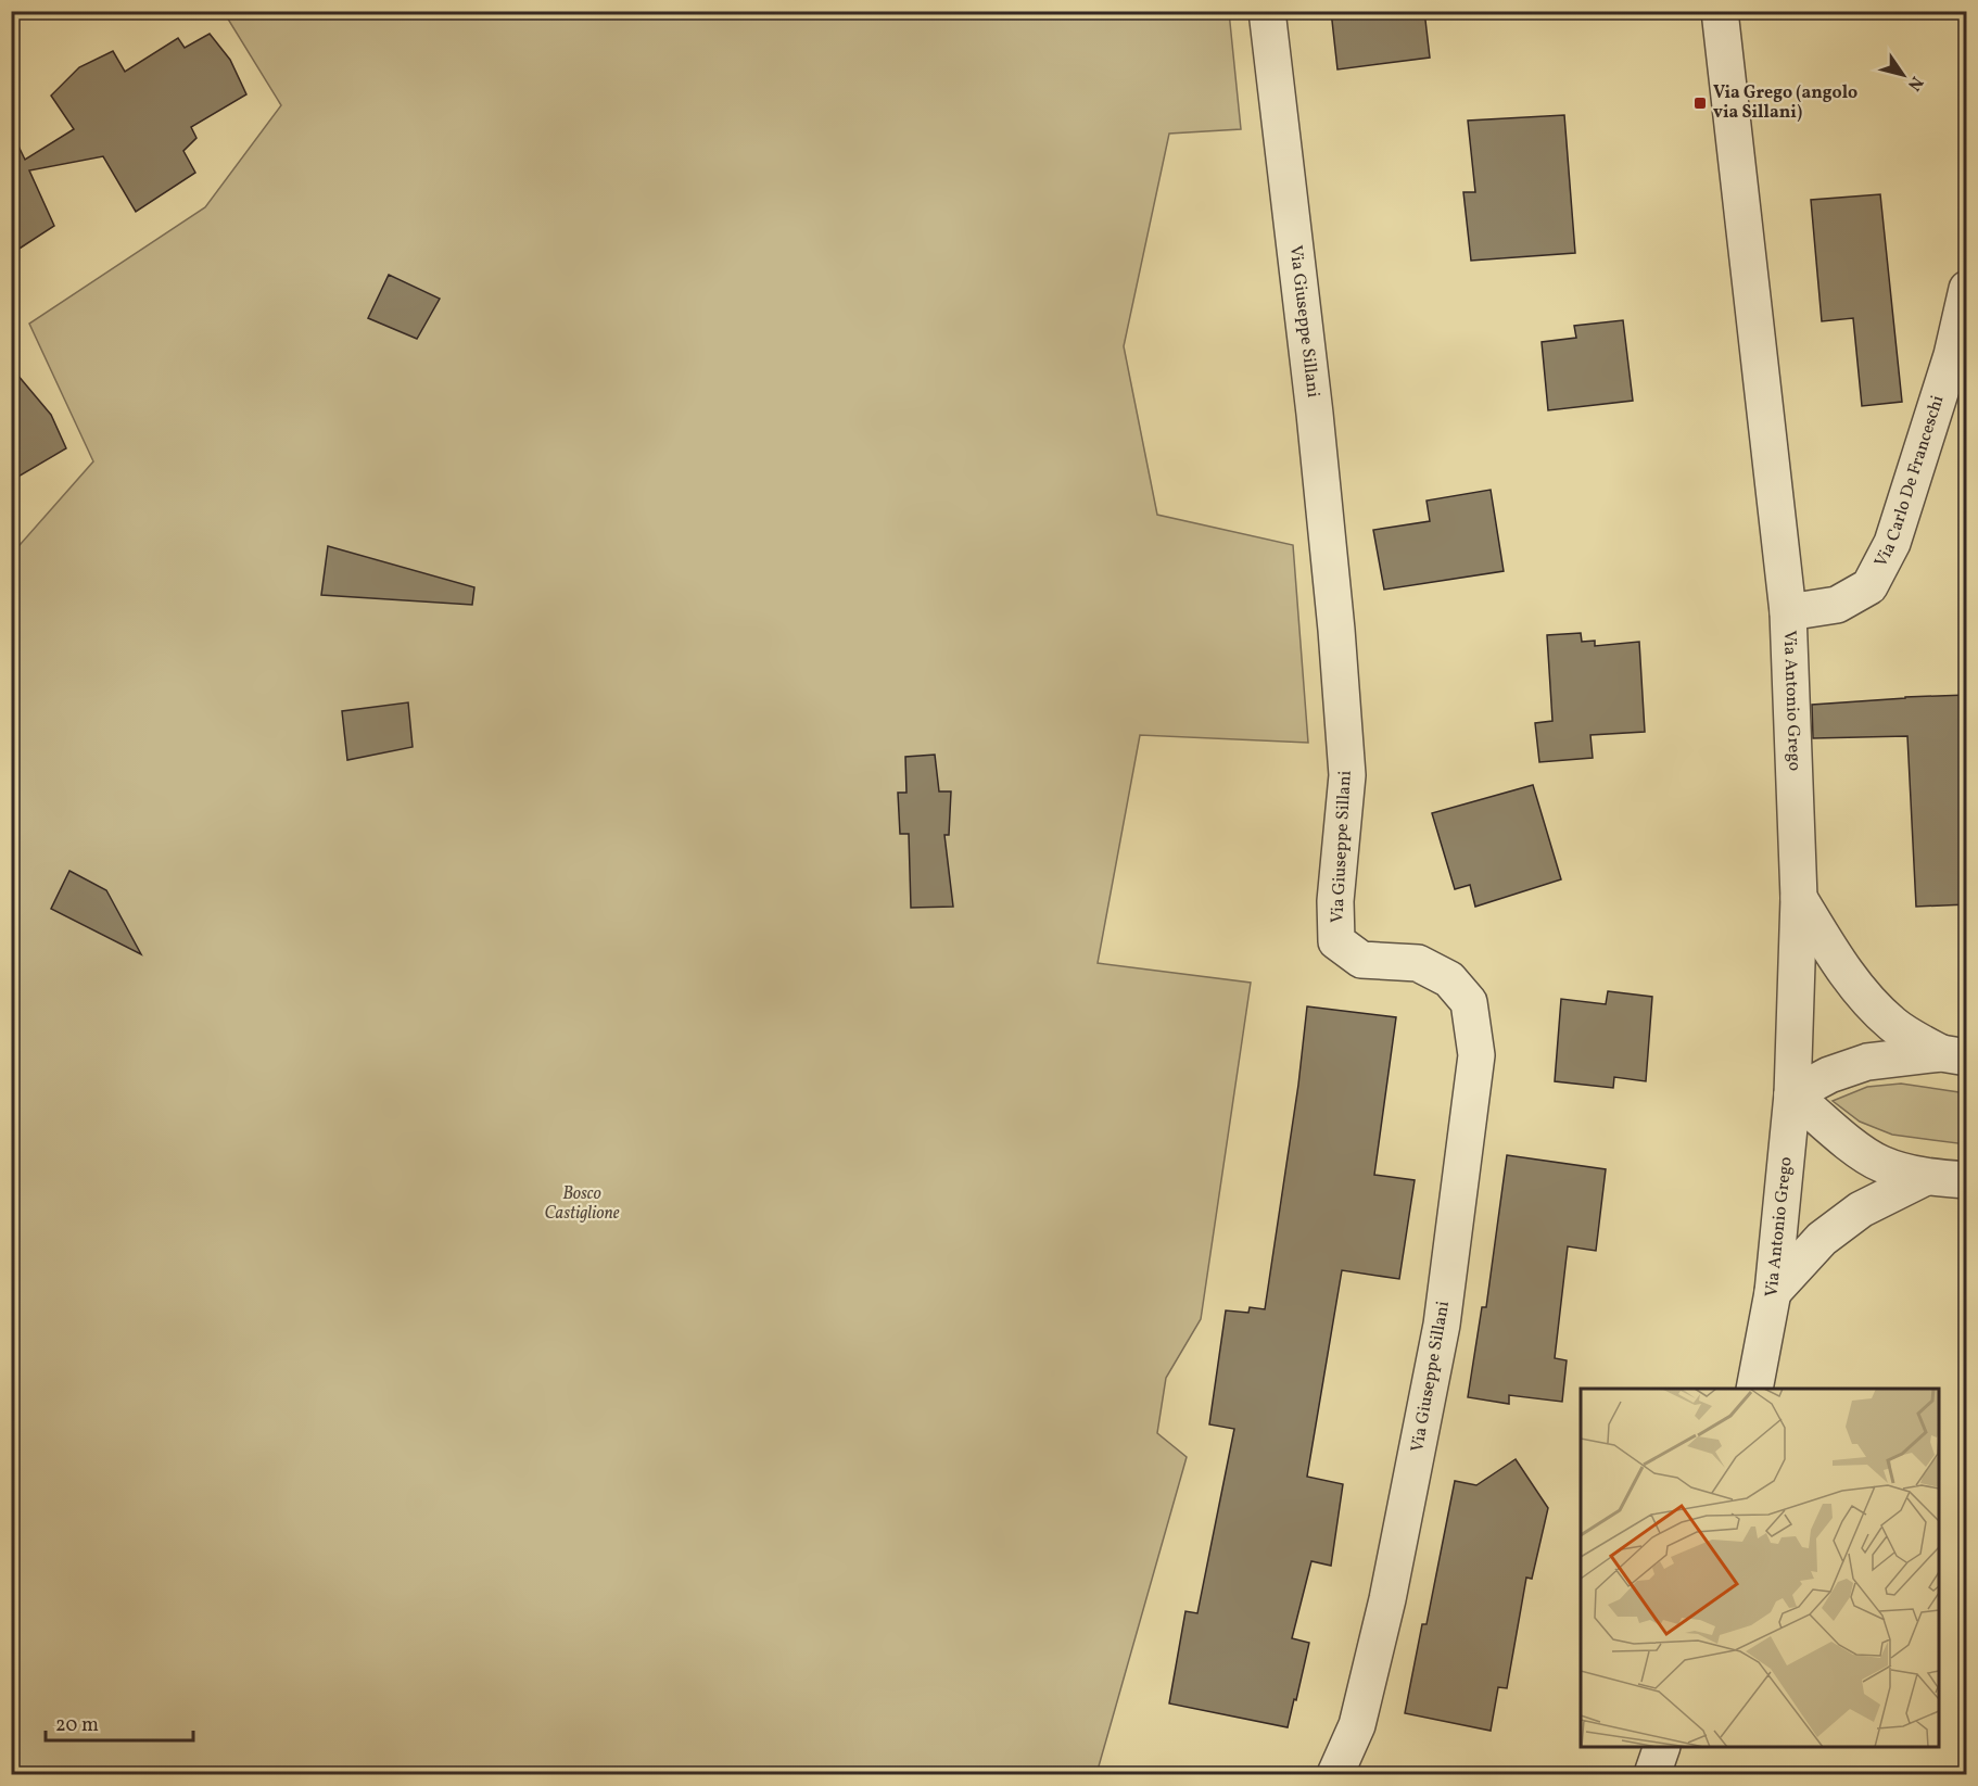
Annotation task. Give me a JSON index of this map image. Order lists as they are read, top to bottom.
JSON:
{
  "streets": {
    "street": ["Via Giuseppe Sillani", "Via Carlo De Franceschi", "Via Antonio Grego"]
  },
  "crossings": [
    ["Via Carlo De Franceschi", "Via Antonio Grego"]
  ],
  "parks": ["Bosco Castiglione"],
  "places": {
    "transit": ["Via Grego (angolo via Sillani)"]
  },
  "scale_bar": "20 m",
  "north": "bottom right"
}
